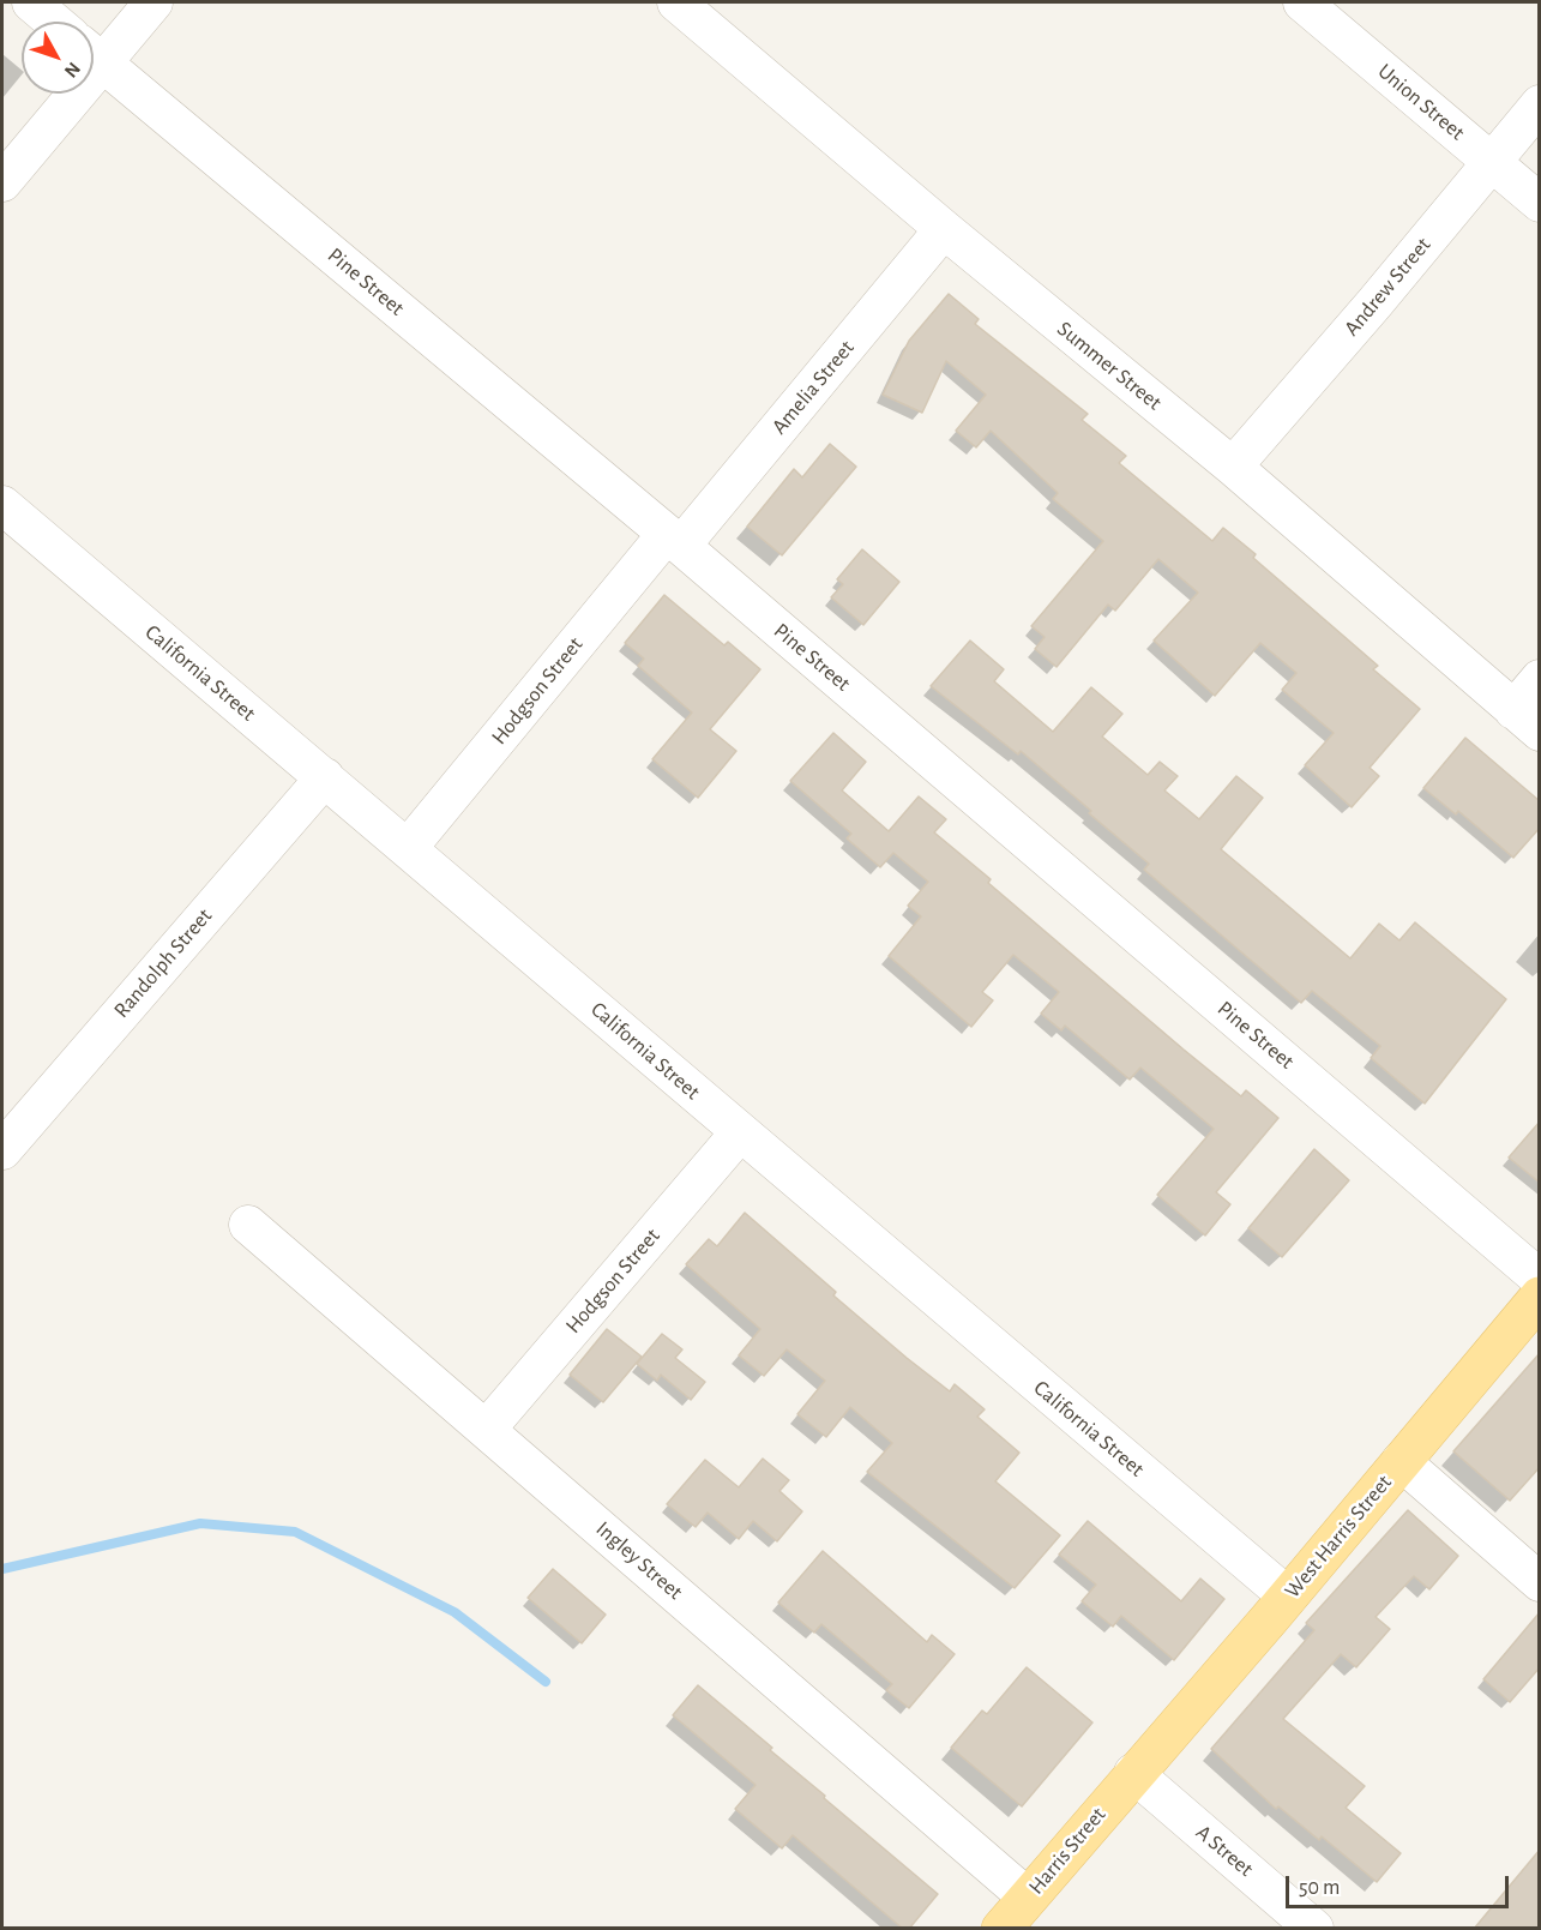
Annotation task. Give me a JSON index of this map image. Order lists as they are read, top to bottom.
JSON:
{
  "streets": {
    "main road": ["West Harris Street", "Harris Street"],
    "street": [
      "Union Street",
      "Pine Street",
      "Andrew Street",
      "Summer Street",
      "Amelia Street",
      "California Street",
      "Hodgson Street",
      "Randolph Street",
      "Ingley Street",
      "A Street"
    ]
  },
  "crossings": [
    ["Union Street", "Andrew Street"],
    ["Pine Street", "Amelia Street"],
    ["Pine Street", "Hodgson Street"],
    ["Andrew Street", "Summer Street"],
    ["Summer Street", "Amelia Street"],
    ["Amelia Street", "Hodgson Street"],
    ["California Street", "Hodgson Street"],
    ["California Street", "Randolph Street"],
    ["California Street", "West Harris Street"],
    ["Hodgson Street", "Ingley Street"],
    ["West Harris Street", "Harris Street"],
    ["West Harris Street", "A Street"],
    ["Ingley Street", "Harris Street"],
    ["Harris Street", "A Street"]
  ],
  "scale_bar": "50 m",
  "north": "bottom right"
}
